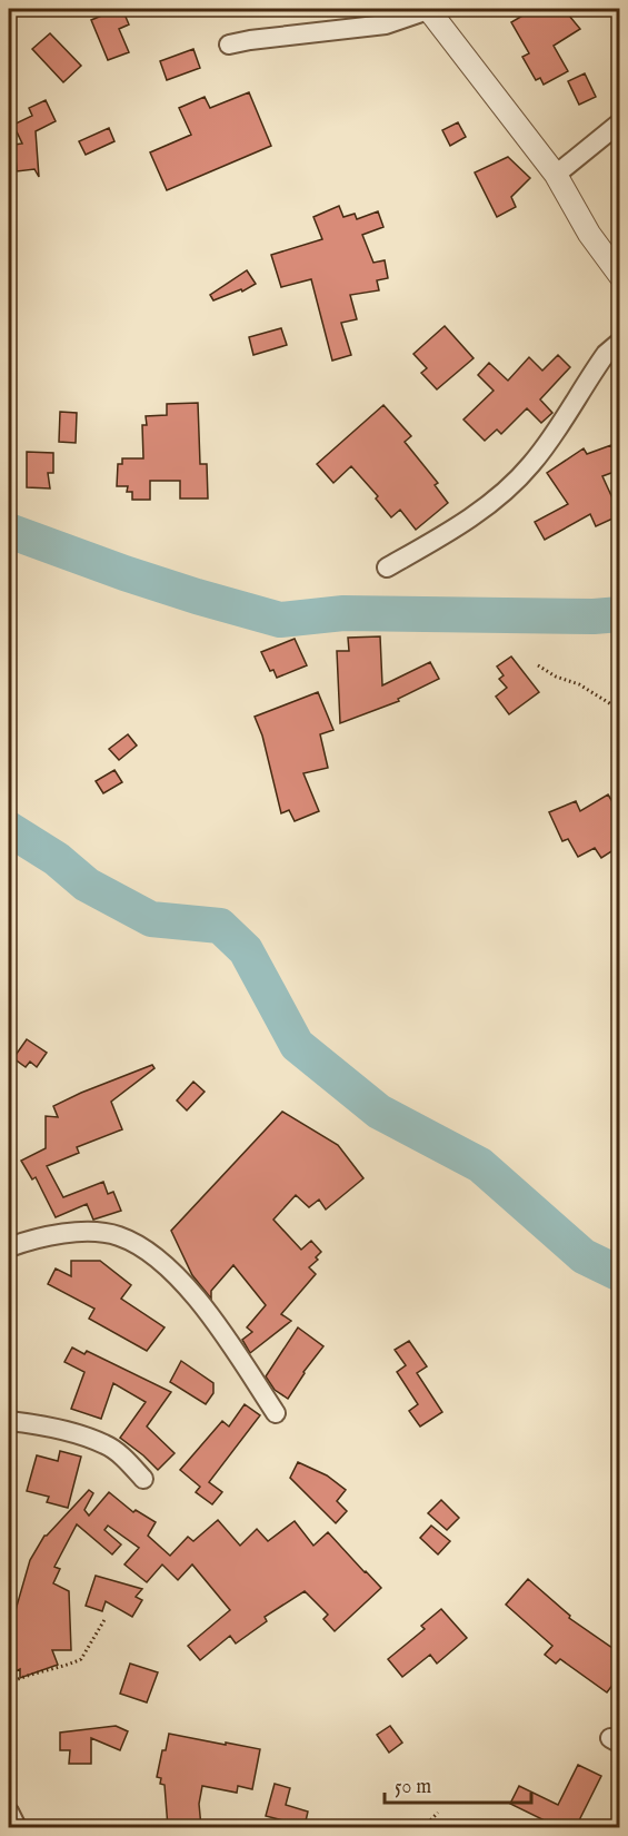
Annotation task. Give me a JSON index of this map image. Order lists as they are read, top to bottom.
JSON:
{
  "scale_bar": "50 m"
}
